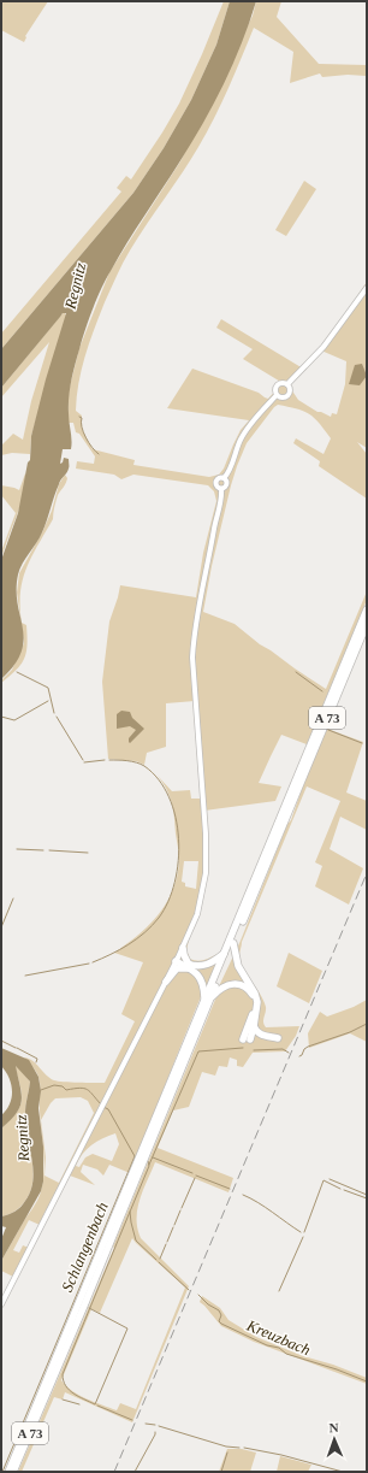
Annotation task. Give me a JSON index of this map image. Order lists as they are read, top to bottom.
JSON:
{
  "streets": {
    "highway": ["A 73"]
  },
  "water": ["Regnitz", "Schlangenbach", "Kreuzbach"],
  "north": "top"
}
